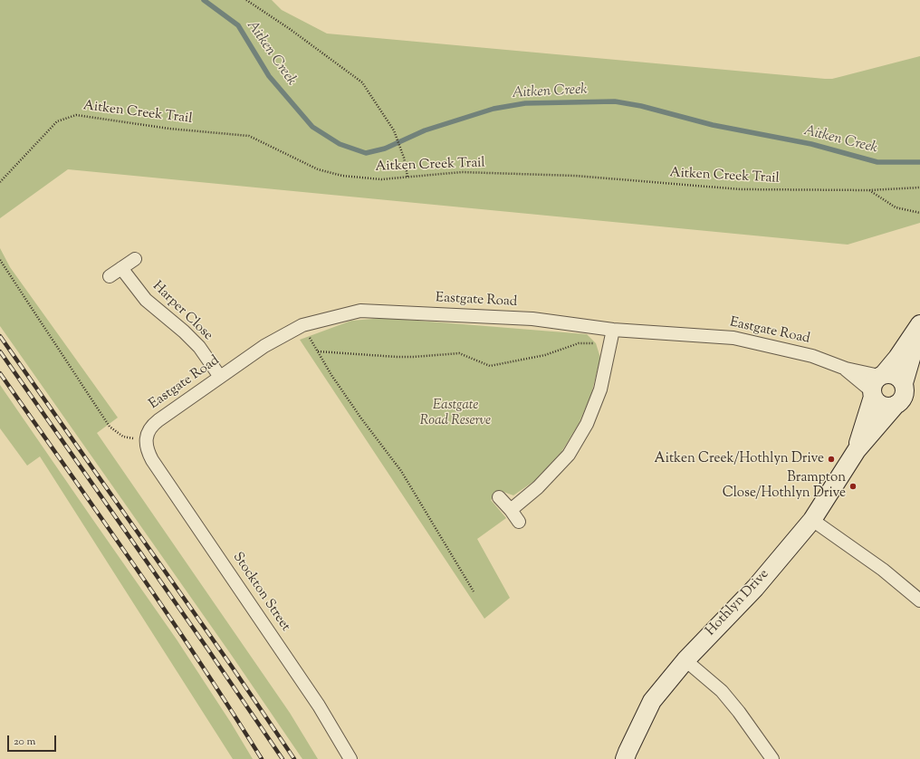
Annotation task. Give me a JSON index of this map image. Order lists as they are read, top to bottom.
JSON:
{
  "streets": {
    "street": [
      "Eastgate Road",
      "Harper Close",
      "Stockton Street",
      "Hothlyn Drive"
    ],
    "path": ["Aitken Creek Trail"]
  },
  "crossings": [
    ["Eastgate Road", "Harper Close"],
    ["Eastgate Road", "Stockton Street"],
    ["Eastgate Road", "Hothlyn Drive"]
  ],
  "water": ["Aitken Creek"],
  "parks": ["Eastgate Road Reserve"],
  "places": ["Aitken Creek/Hothlyn Drive", "Brampton Close/Hothlyn Drive"],
  "scale_bar": "20 m"
}
